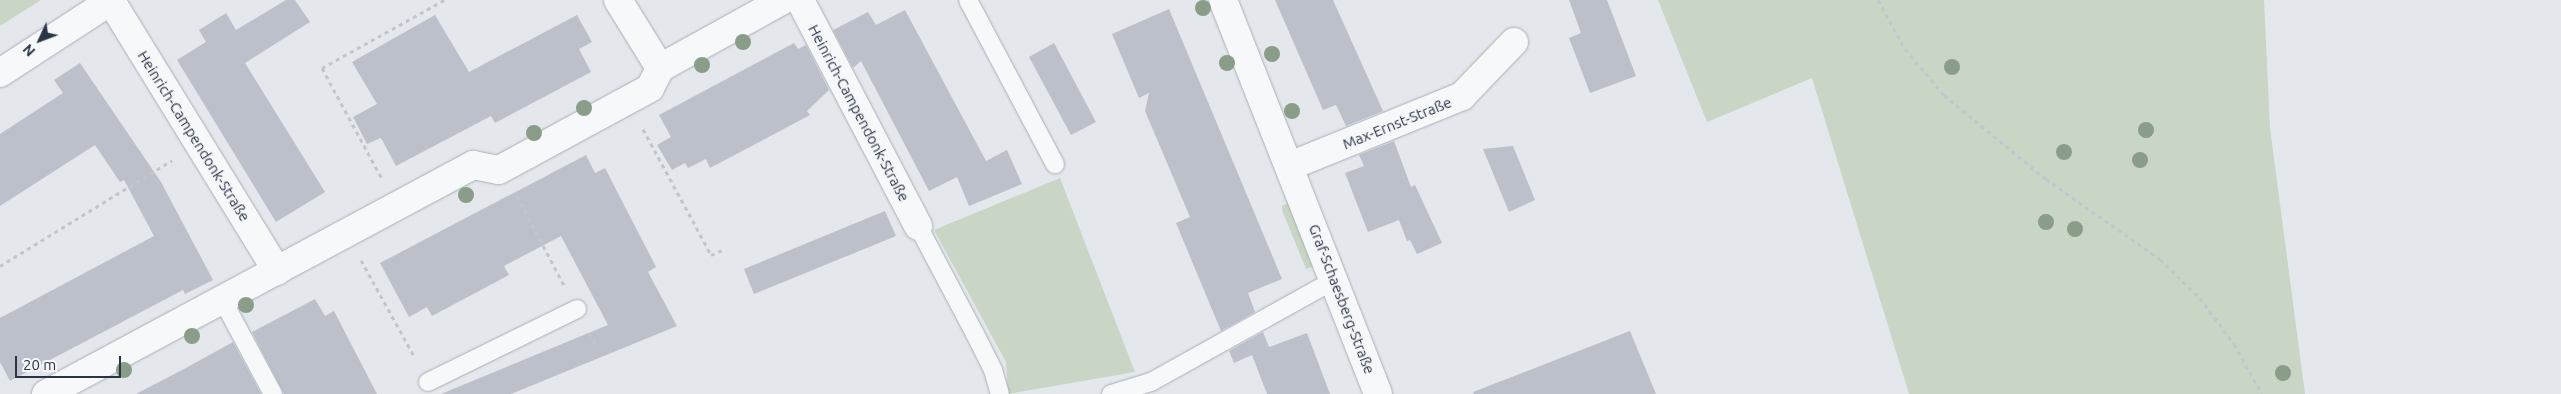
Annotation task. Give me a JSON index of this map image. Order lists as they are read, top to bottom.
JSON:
{
  "streets": {
    "street": ["Heinrich-Campendonk-Straße", "Max-Ernst-Straße", "Graf-Schaesberg-Straße"]
  },
  "crossings": [
    ["Max-Ernst-Straße", "Graf-Schaesberg-Straße"]
  ],
  "scale_bar": "20 m",
  "north": "bottom left"
}
